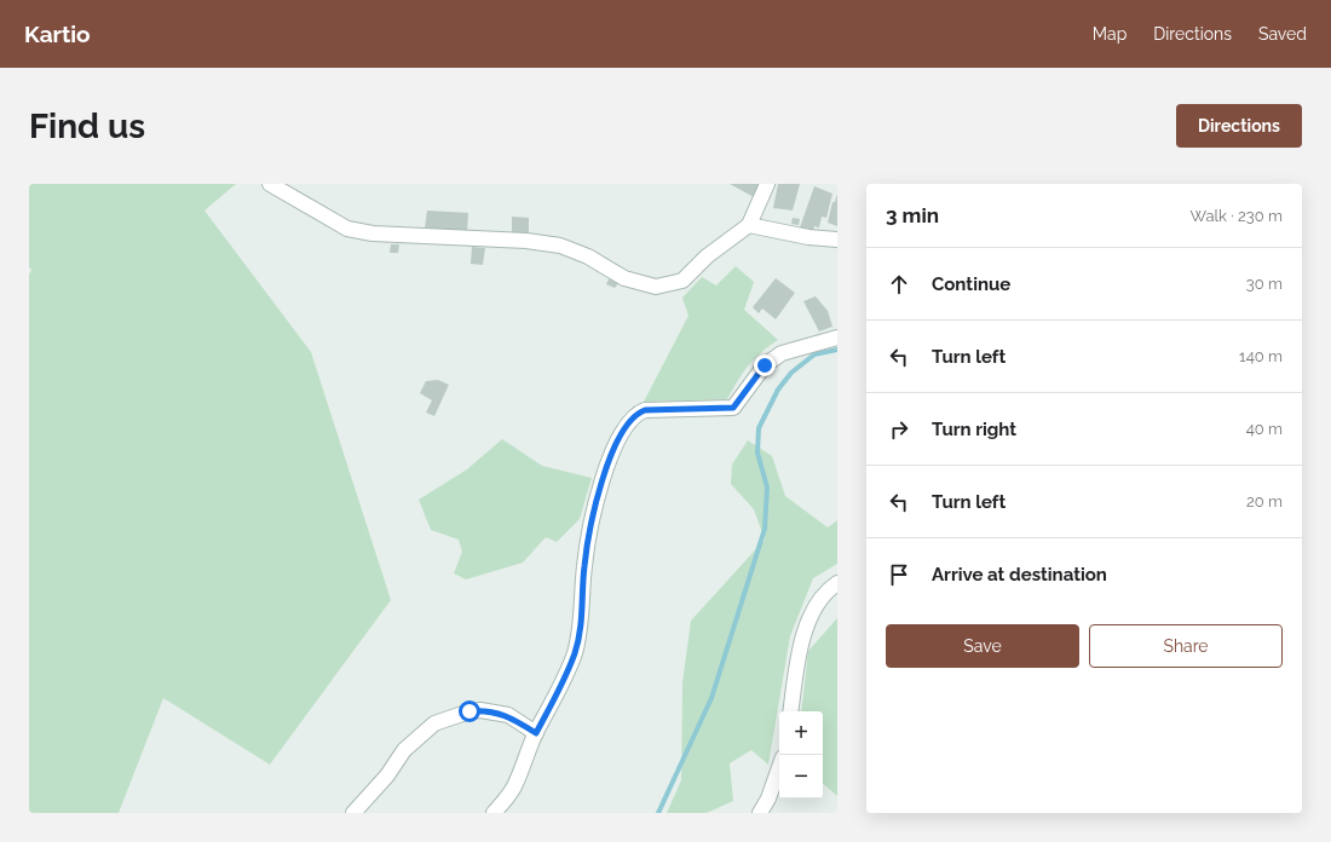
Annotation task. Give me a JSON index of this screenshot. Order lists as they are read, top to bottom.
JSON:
{
  "page": {
    "header": "Kartio",
    "nav": ["Map", "Directions", "Saved"],
    "buttons": [
      "Directions",
      ["Save", "Share"]
    ],
    "title": "Find us",
    "heading": ["3 min", "Walk · 230 m"],
    "list": [
      ["Continue", "30 m"],
      ["Turn left", "140 m"],
      ["Turn right", "40 m"],
      ["Turn left", "20 m"],
      "Arrive at destination"
    ],
    "map_buttons": ["+", "−"]
  }
}
